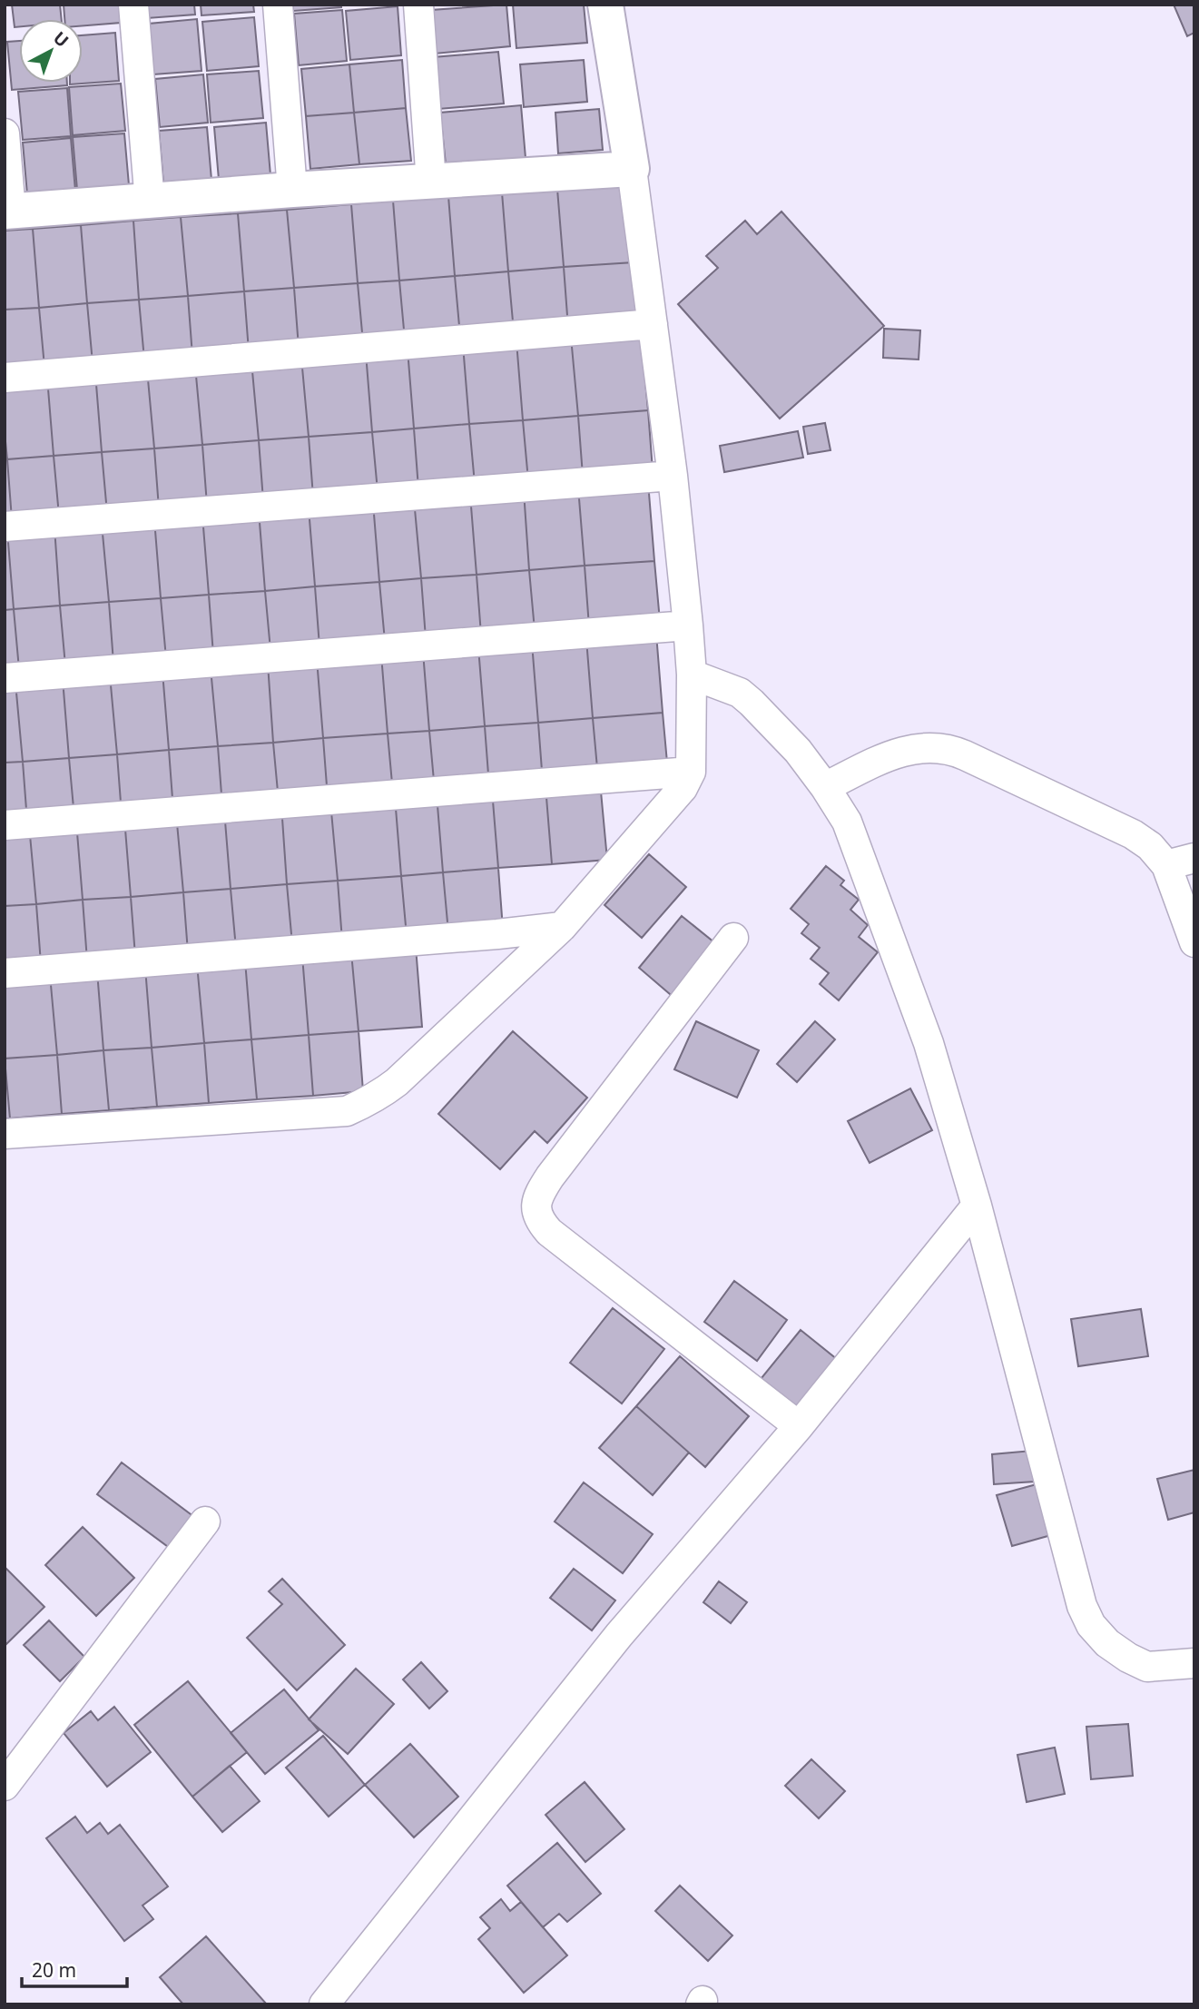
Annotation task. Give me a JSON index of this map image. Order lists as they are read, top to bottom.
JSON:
{
  "scale_bar": "20 m",
  "north": "top right"
}
